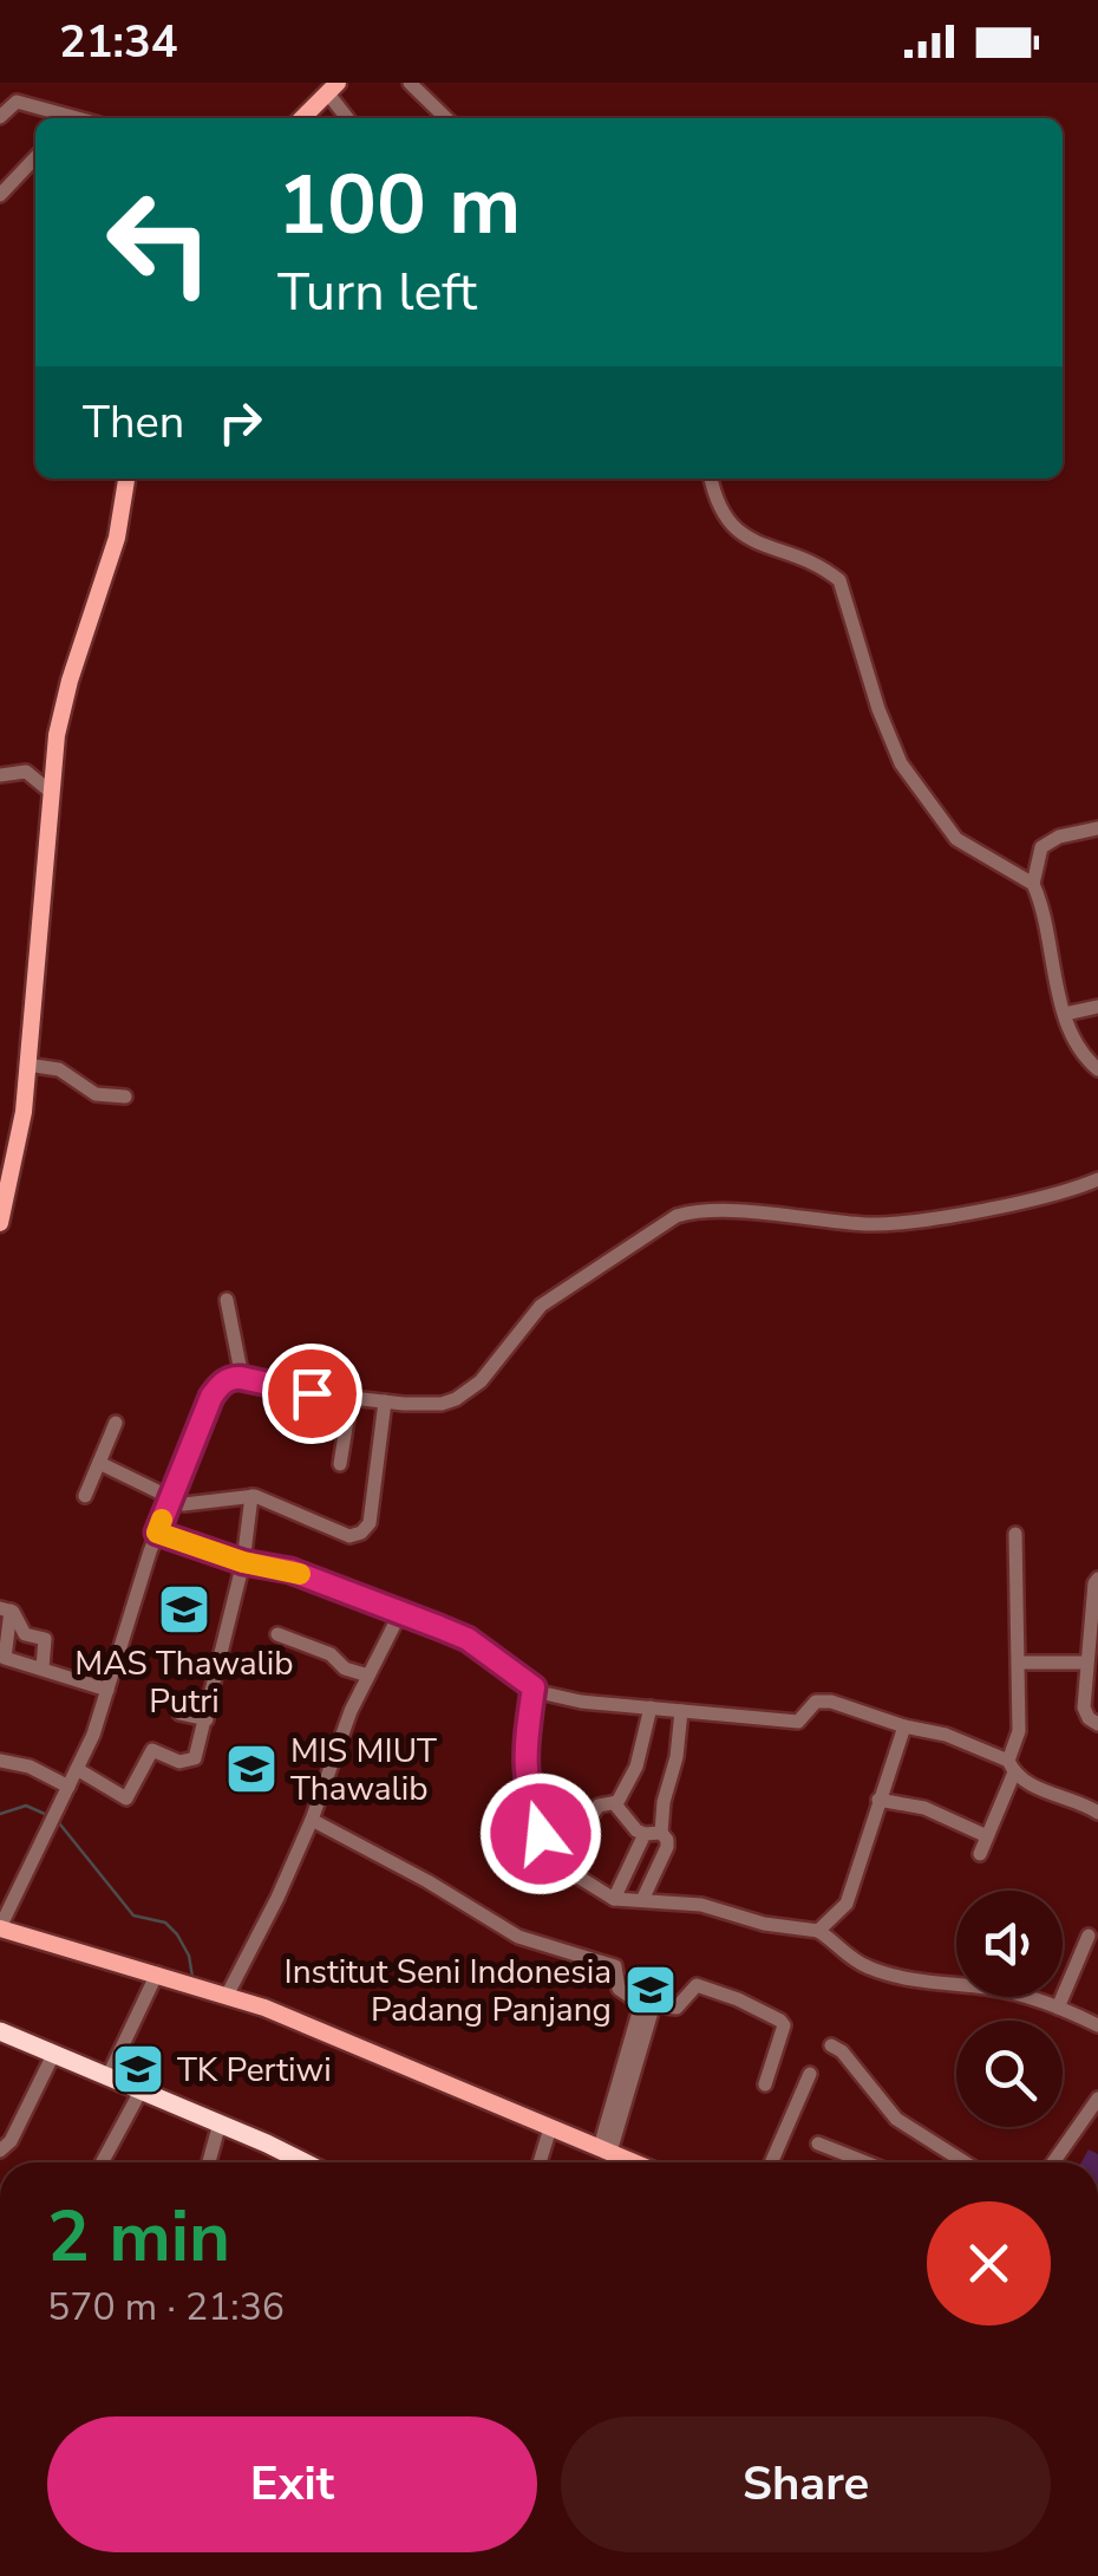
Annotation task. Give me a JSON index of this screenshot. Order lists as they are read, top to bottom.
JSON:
{
  "places": {
    "school or university": [
      "MAS Thawalib Putri",
      "MIS MIUT Thawalib",
      "Institut Seni Indonesia Padang Panjang",
      "TK Pertiwi"
    ]
  },
  "page": {
    "status": "21:34",
    "turn": ["100 m", "Turn left"],
    "then": "Then",
    "heading": ["2 min", "570 m · 21:36"],
    "buttons": ["Exit", "Share"]
  }
}
